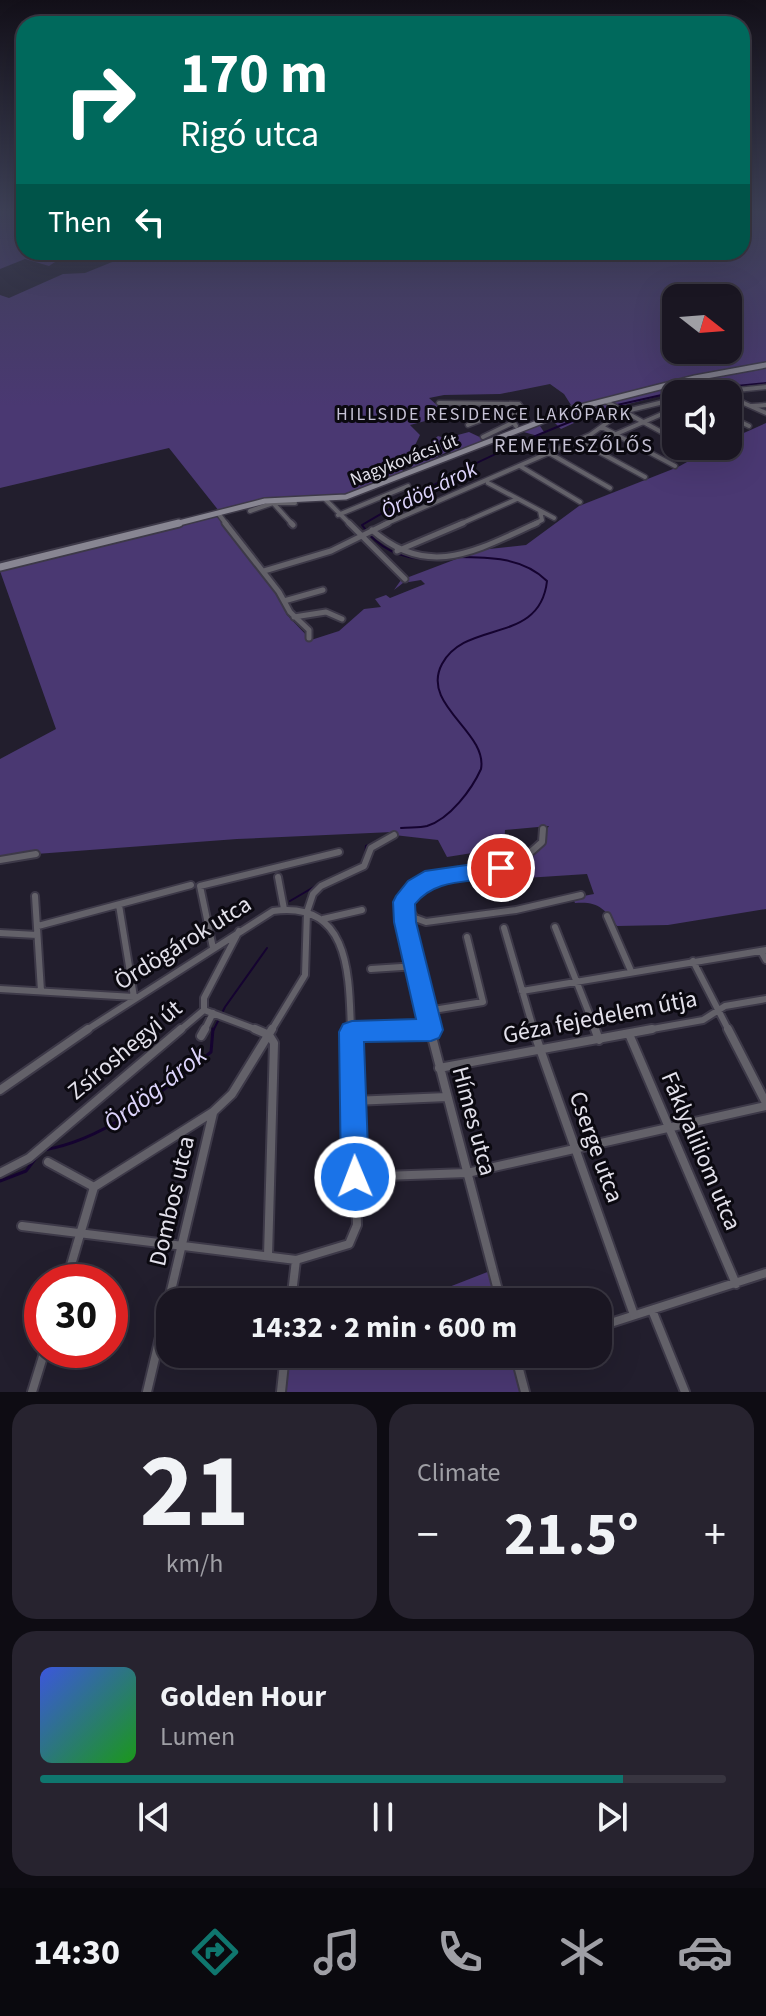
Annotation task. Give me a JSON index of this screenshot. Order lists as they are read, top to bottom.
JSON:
{
  "streets": {
    "street": [
      "Nagykovácsi út",
      "Ördögárok utca",
      "Géza fejedelem útja",
      "Zsíroshegyi út",
      "Hímes utca",
      "Cserge utca",
      "Fáklyaliliom utca",
      "Dombos utca"
    ]
  },
  "crossings": [
    ["Ördögárok utca", "Zsíroshegyi út"],
    ["Géza fejedelem útja", "Hímes utca"],
    ["Géza fejedelem útja", "Cserge utca"],
    ["Géza fejedelem útja", "Fáklyaliliom utca"]
  ],
  "districts": ["HILLSIDE RESIDENCE LAKÓPARK", "REMETESZŐLŐS"],
  "water": ["Ördög-árok"],
  "north": "right",
  "page": {
    "turn": ["170 m", "Rigó utca"],
    "then": "Then",
    "limit": "30",
    "trip": "14:32 · 2 min · 600 m",
    "tile": [
      ["21", "km/h"],
      "Climate"
    ],
    "heat": ["−", "21.5°", "+"],
    "song": ["Golden Hour", "Lumen"],
    "tabs": "14:30"
  }
}
